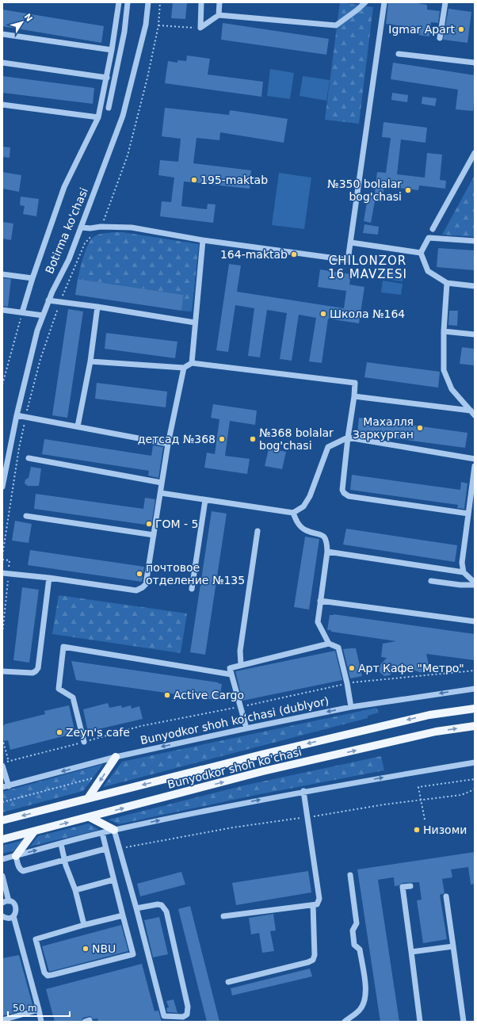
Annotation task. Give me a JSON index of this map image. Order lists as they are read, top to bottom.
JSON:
{
  "streets": {
    "main road": ["Bunyodkor shoh ko'chasi"],
    "street": ["Botirma ko'chasi", "Bunyodkor shoh koʻchasi (dublyor)"]
  },
  "one_way": ["Bunyodkor shoh koʻchasi (dublyor)"],
  "districts": ["CHILONZOR 16 MAVZESI"],
  "places": [
    "Igmar Apart",
    "195-maktab",
    "№350 bolalar bog'chasi",
    "164-maktab",
    "Школа №164",
    "Махалля Заркурган",
    "детсад №368",
    "№368 bolalar bog'chasi",
    "ГОМ - 5",
    "почтовое отделение №135",
    "Арт Кафе \"Метро\"",
    "Active Cargo",
    "Zeyn's cafe",
    "Низоми",
    "NBU"
  ],
  "scale_bar": "50 m",
  "north": "top right"
}
